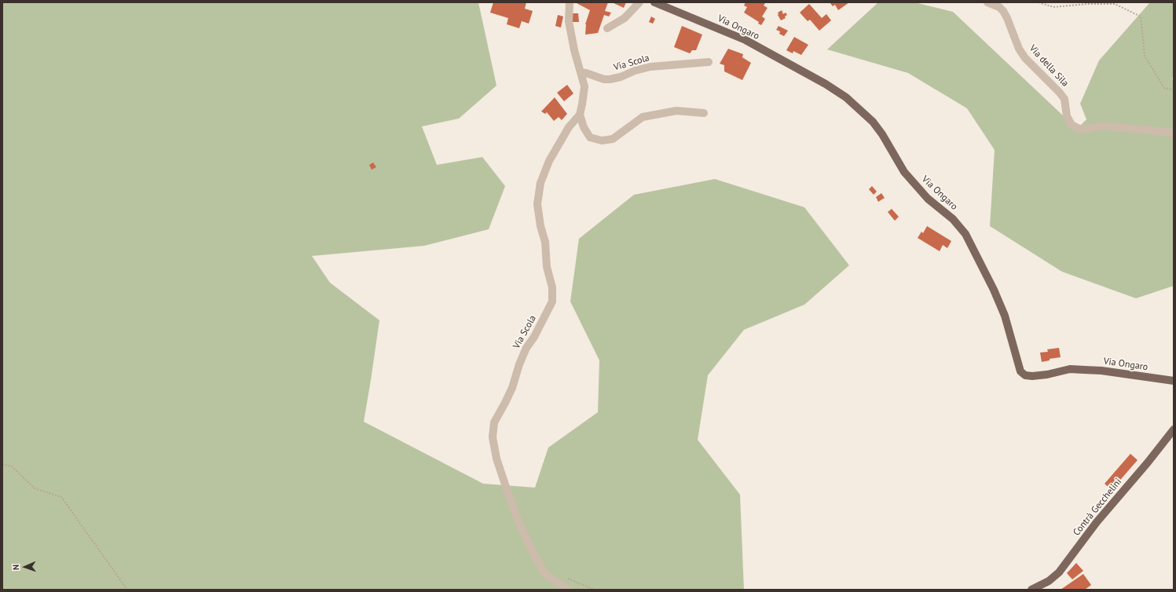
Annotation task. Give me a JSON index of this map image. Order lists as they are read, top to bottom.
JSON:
{
  "streets": {
    "main road": ["Via Ongaro", "Contrà Gecchelini"],
    "street": ["Via Scola", "Via della Sila"]
  },
  "north": "left"
}
